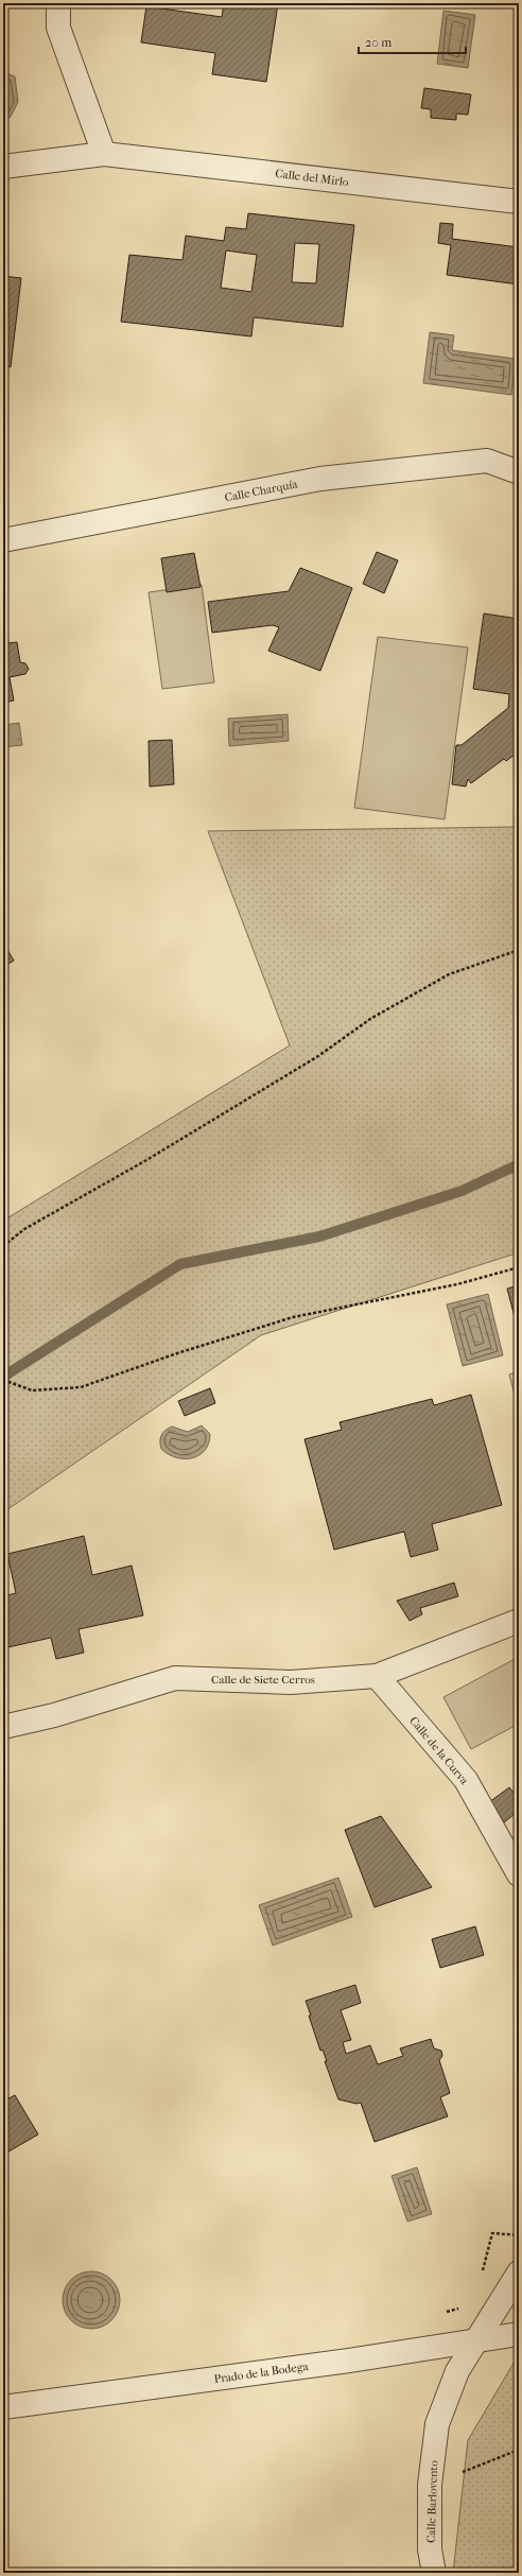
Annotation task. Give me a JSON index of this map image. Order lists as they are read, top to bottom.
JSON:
{
  "streets": {
    "street": [
      "Calle del Mirlo",
      "Calle Charquía",
      "Calle de Siete Cerros",
      "Calle de la Curva",
      "Prado de la Bodega",
      "Calle Barlovento"
    ]
  },
  "crossings": [
    ["Calle de Siete Cerros", "Calle de la Curva"],
    ["Prado de la Bodega", "Calle Barlovento"]
  ],
  "scale_bar": "20 m"
}
